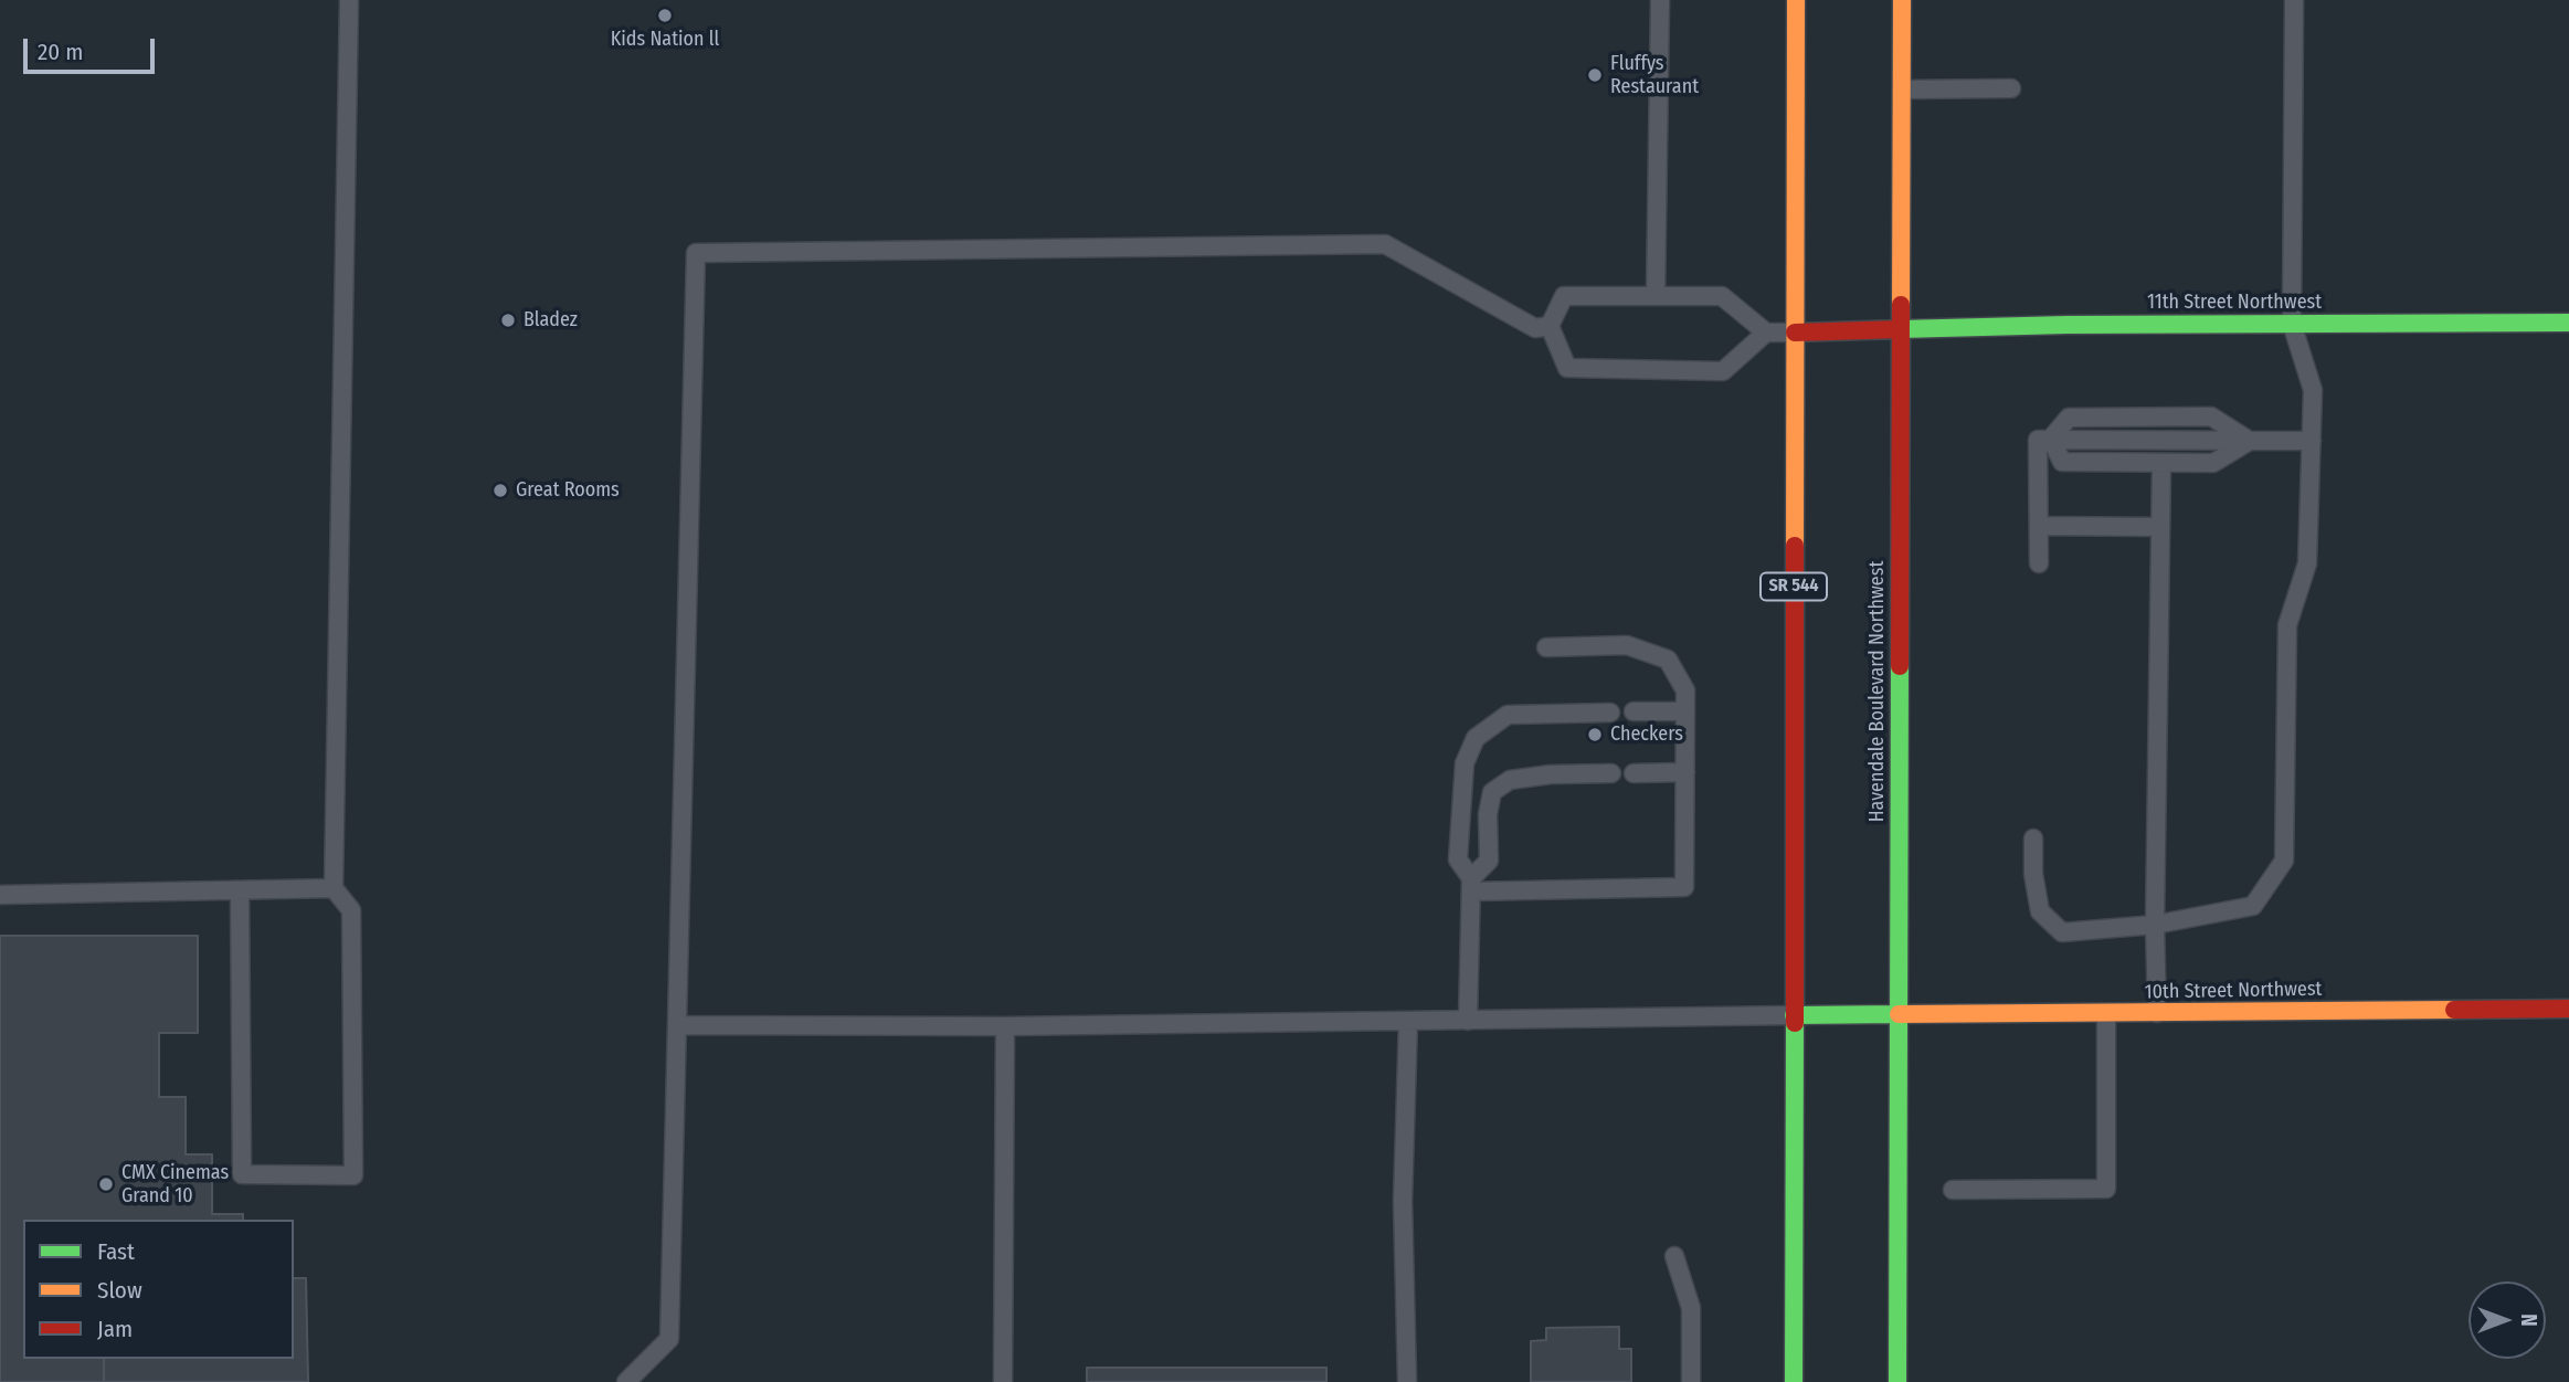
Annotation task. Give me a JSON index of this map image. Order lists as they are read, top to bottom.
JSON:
{
  "streets": {
    "main road": [
      "11th Street Northwest",
      "SR 544",
      "Havendale Boulevard Northwest",
      "10th Street Northwest"
    ]
  },
  "crossings": [
    ["11th Street Northwest", "SR 544"],
    ["11th Street Northwest", "Havendale Boulevard Northwest"],
    ["SR 544", "10th Street Northwest"],
    ["Havendale Boulevard Northwest", "10th Street Northwest"]
  ],
  "places": [
    "Kids Nation ll",
    "Fluffys Restaurant",
    "Bladez",
    "Great Rooms",
    "Checkers",
    "CMX Cinemas Grand 10"
  ],
  "legend": ["Fast", "Slow", "Jam"],
  "scale_bar": "20 m",
  "north": "right"
}
